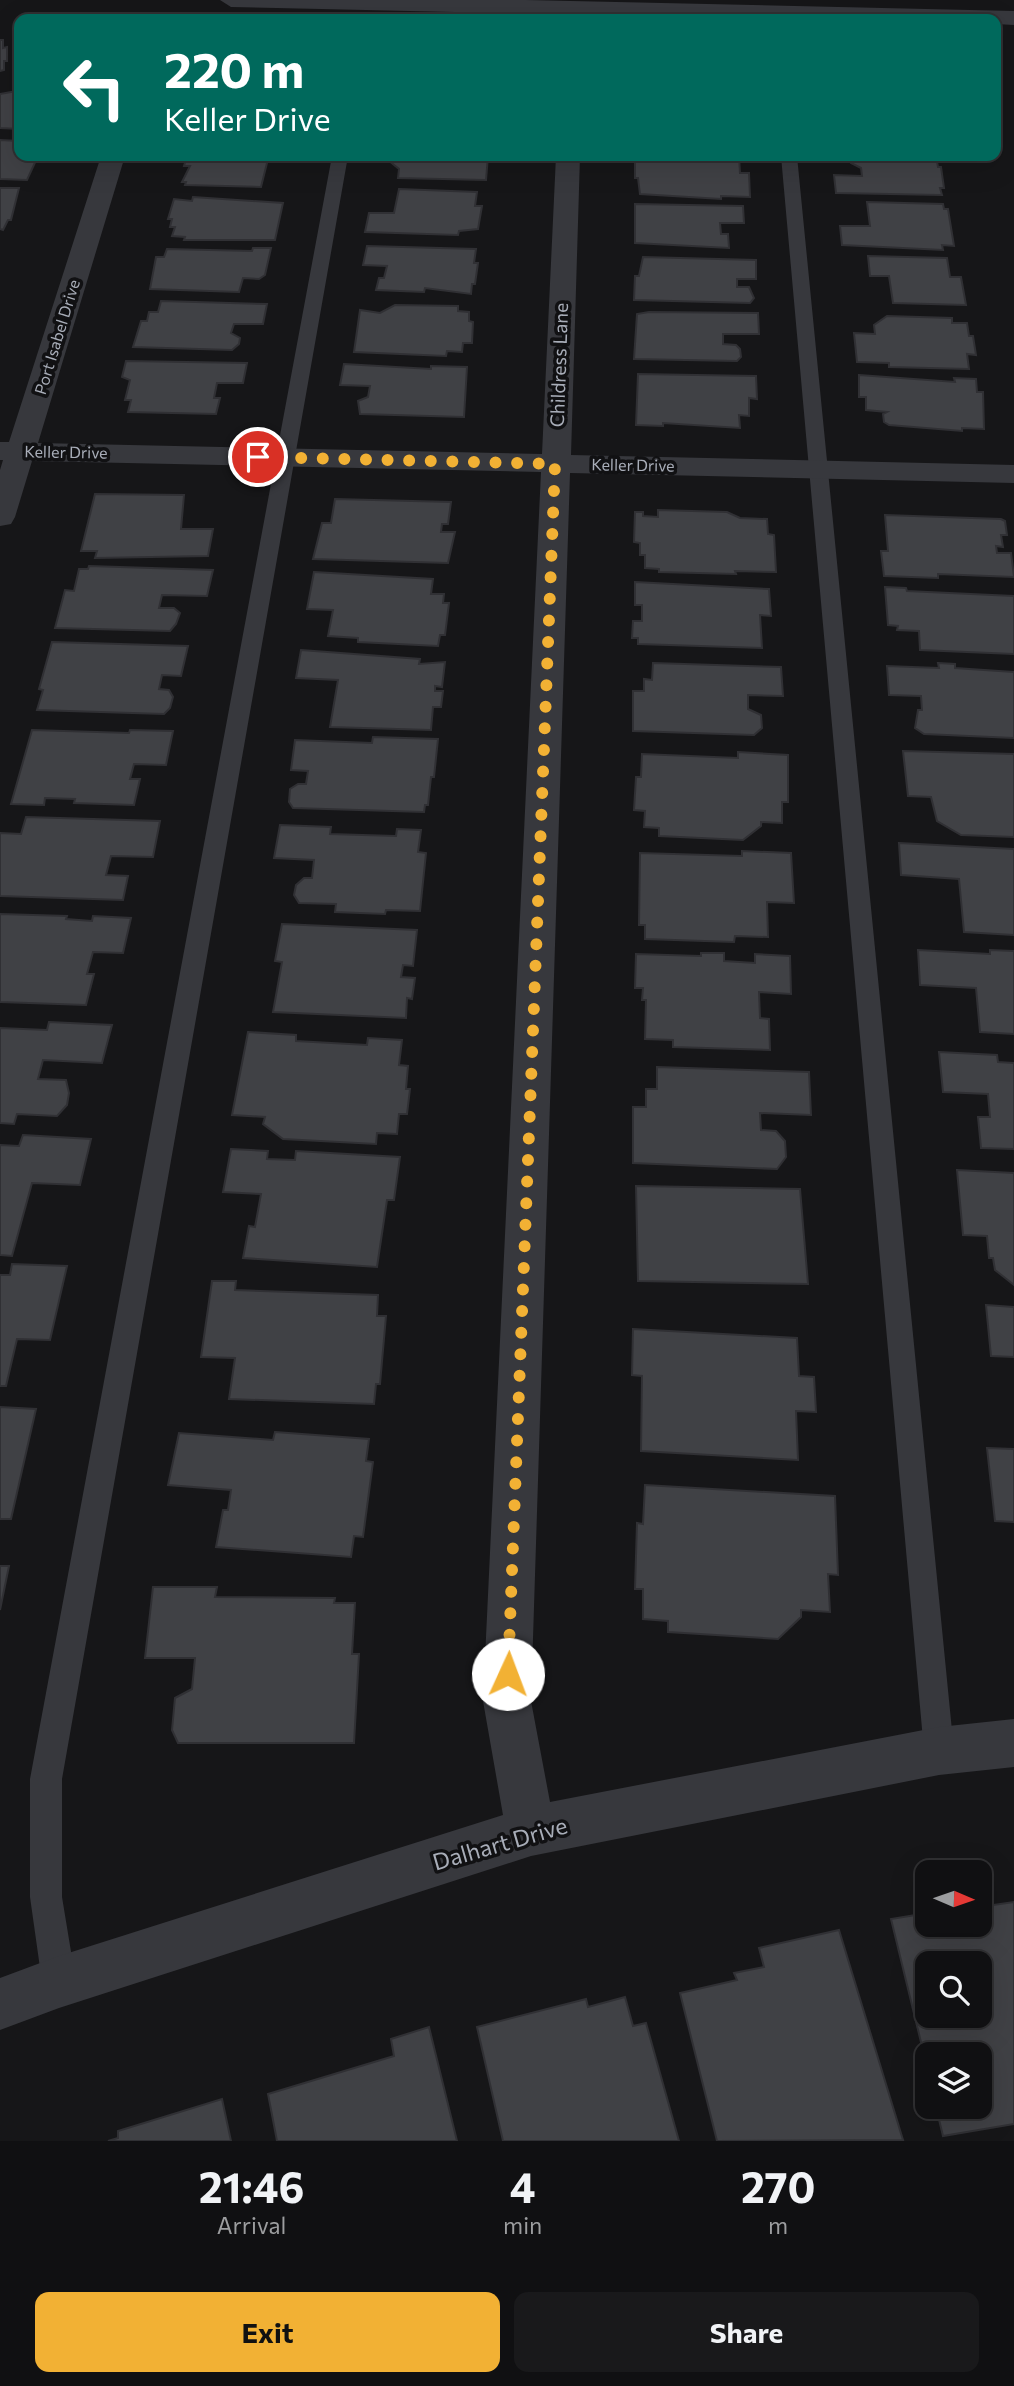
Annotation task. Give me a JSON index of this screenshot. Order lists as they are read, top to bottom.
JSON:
{
  "streets": {
    "street": [
      "Port Isabel Drive",
      "Childress Lane",
      "Keller Drive",
      "Dalhart Drive"
    ]
  },
  "crossings": [
    ["Port Isabel Drive", "Keller Drive"],
    ["Childress Lane", "Keller Drive"],
    ["Childress Lane", "Dalhart Drive"]
  ],
  "north": "right",
  "page": {
    "turn": ["220 m", "Keller Drive"],
    "eta": [
      "21:46",
      "Arrival",
      "4",
      "min",
      "270",
      "m"
    ],
    "buttons": ["Exit", "Share"]
  }
}
